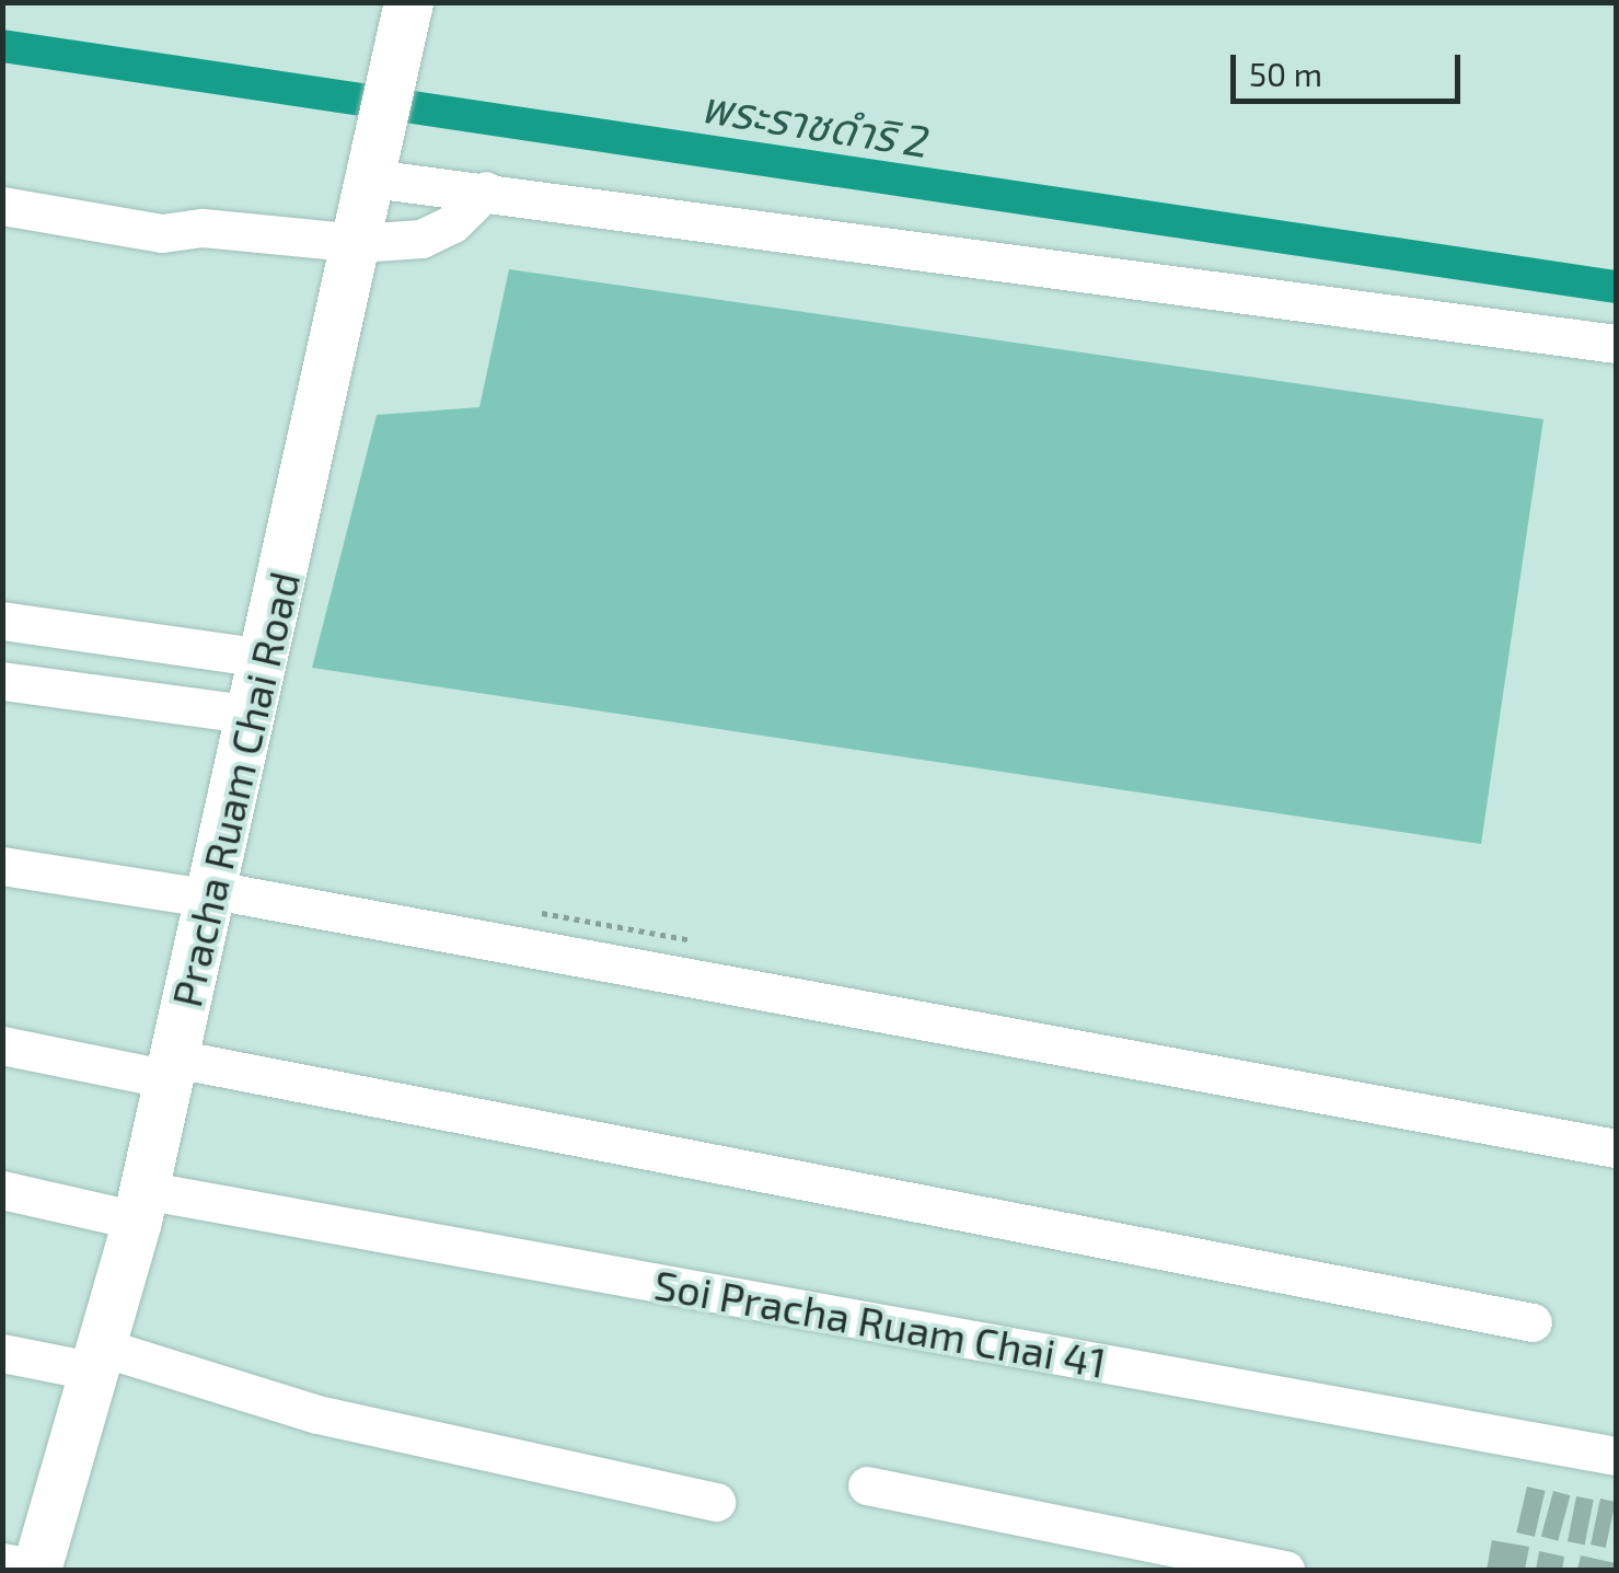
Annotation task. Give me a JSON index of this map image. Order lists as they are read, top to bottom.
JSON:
{
  "streets": {
    "main road": ["Pracha Ruam Chai Road"],
    "street": ["Soi Pracha Ruam Chai 41"]
  },
  "crossings": [
    ["Pracha Ruam Chai Road", "Soi Pracha Ruam Chai 41"]
  ],
  "water": ["พระราชดำริ 2"],
  "scale_bar": "50 m"
}
